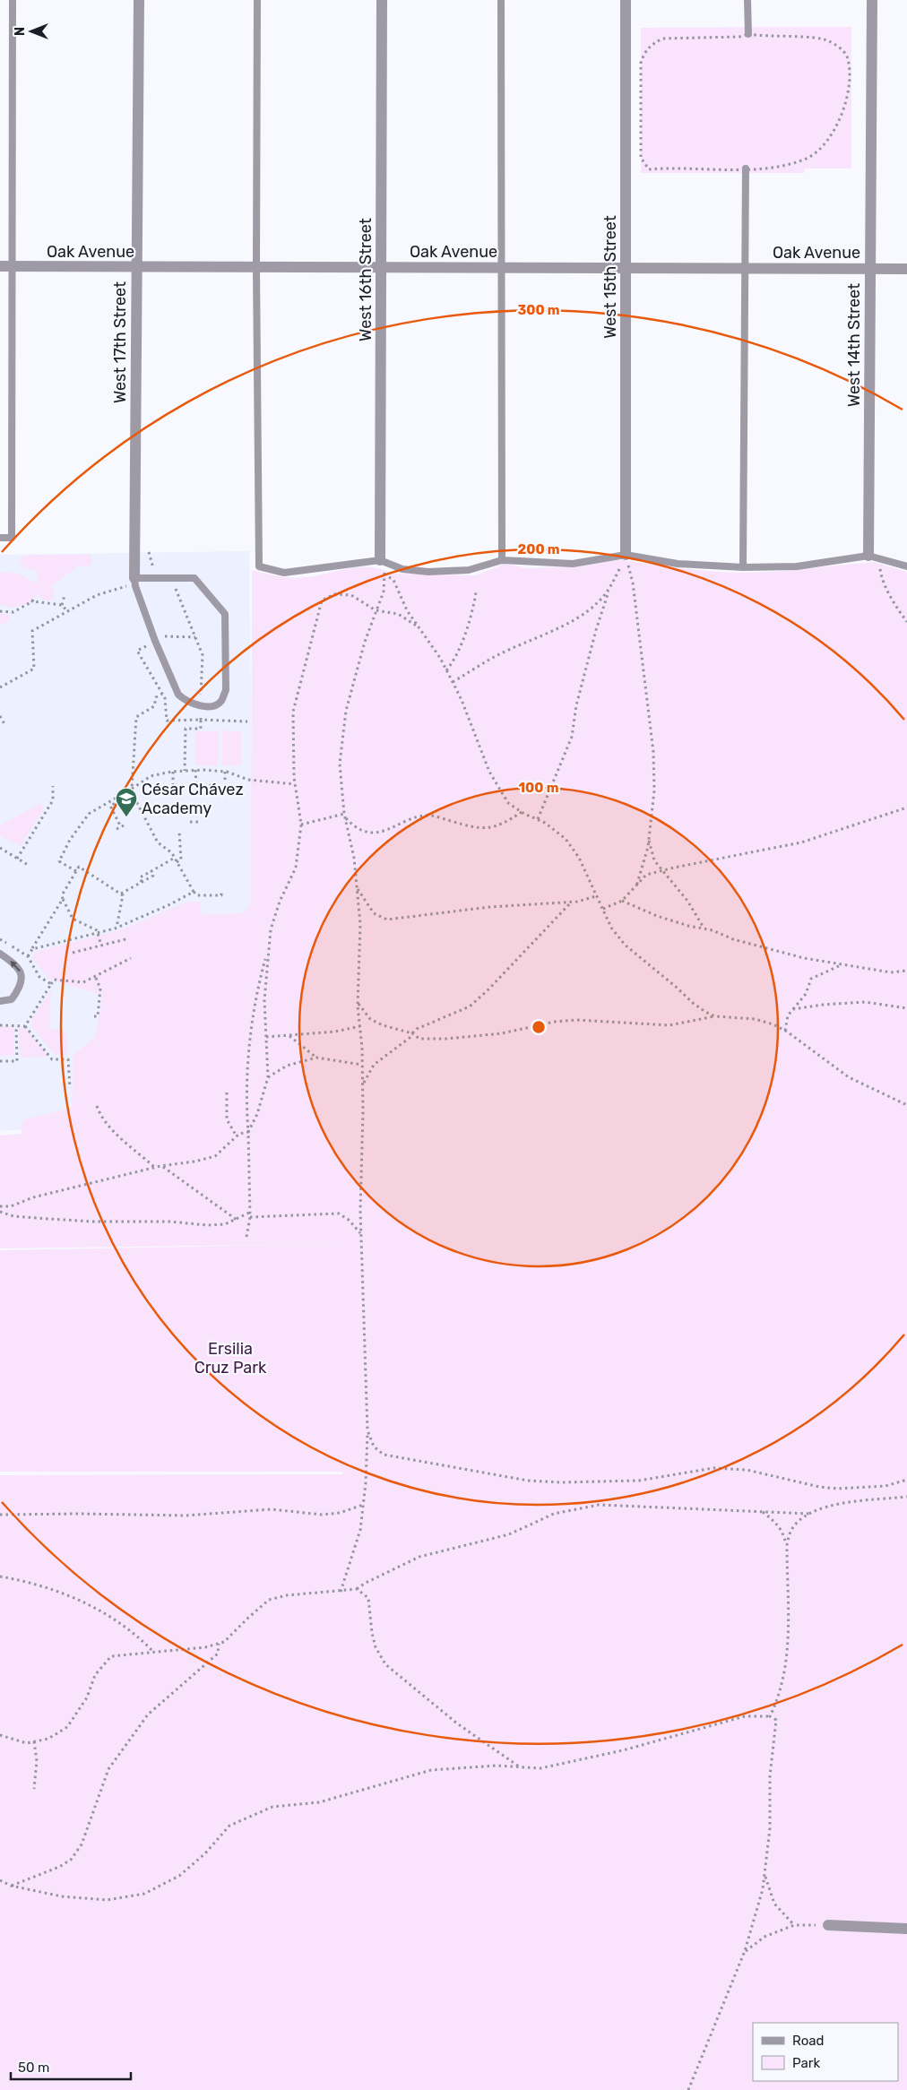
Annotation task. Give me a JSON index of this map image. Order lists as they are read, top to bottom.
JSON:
{
  "streets": {
    "street": [
      "Oak Avenue",
      "West 15th Street",
      "West 16th Street",
      "West 17th Street",
      "West 14th Street"
    ]
  },
  "crossings": [
    ["Oak Avenue", "West 15th Street"],
    ["Oak Avenue", "West 16th Street"],
    ["Oak Avenue", "West 17th Street"],
    ["Oak Avenue", "West 14th Street"]
  ],
  "parks": ["Ersilia Cruz Park"],
  "places": {
    "school or university": ["César Chávez Academy"]
  },
  "legend": ["Road", "Park"],
  "scale_bar": "50 m",
  "north": "left",
  "rings": ["300 m", "200 m", "100 m"]
}
